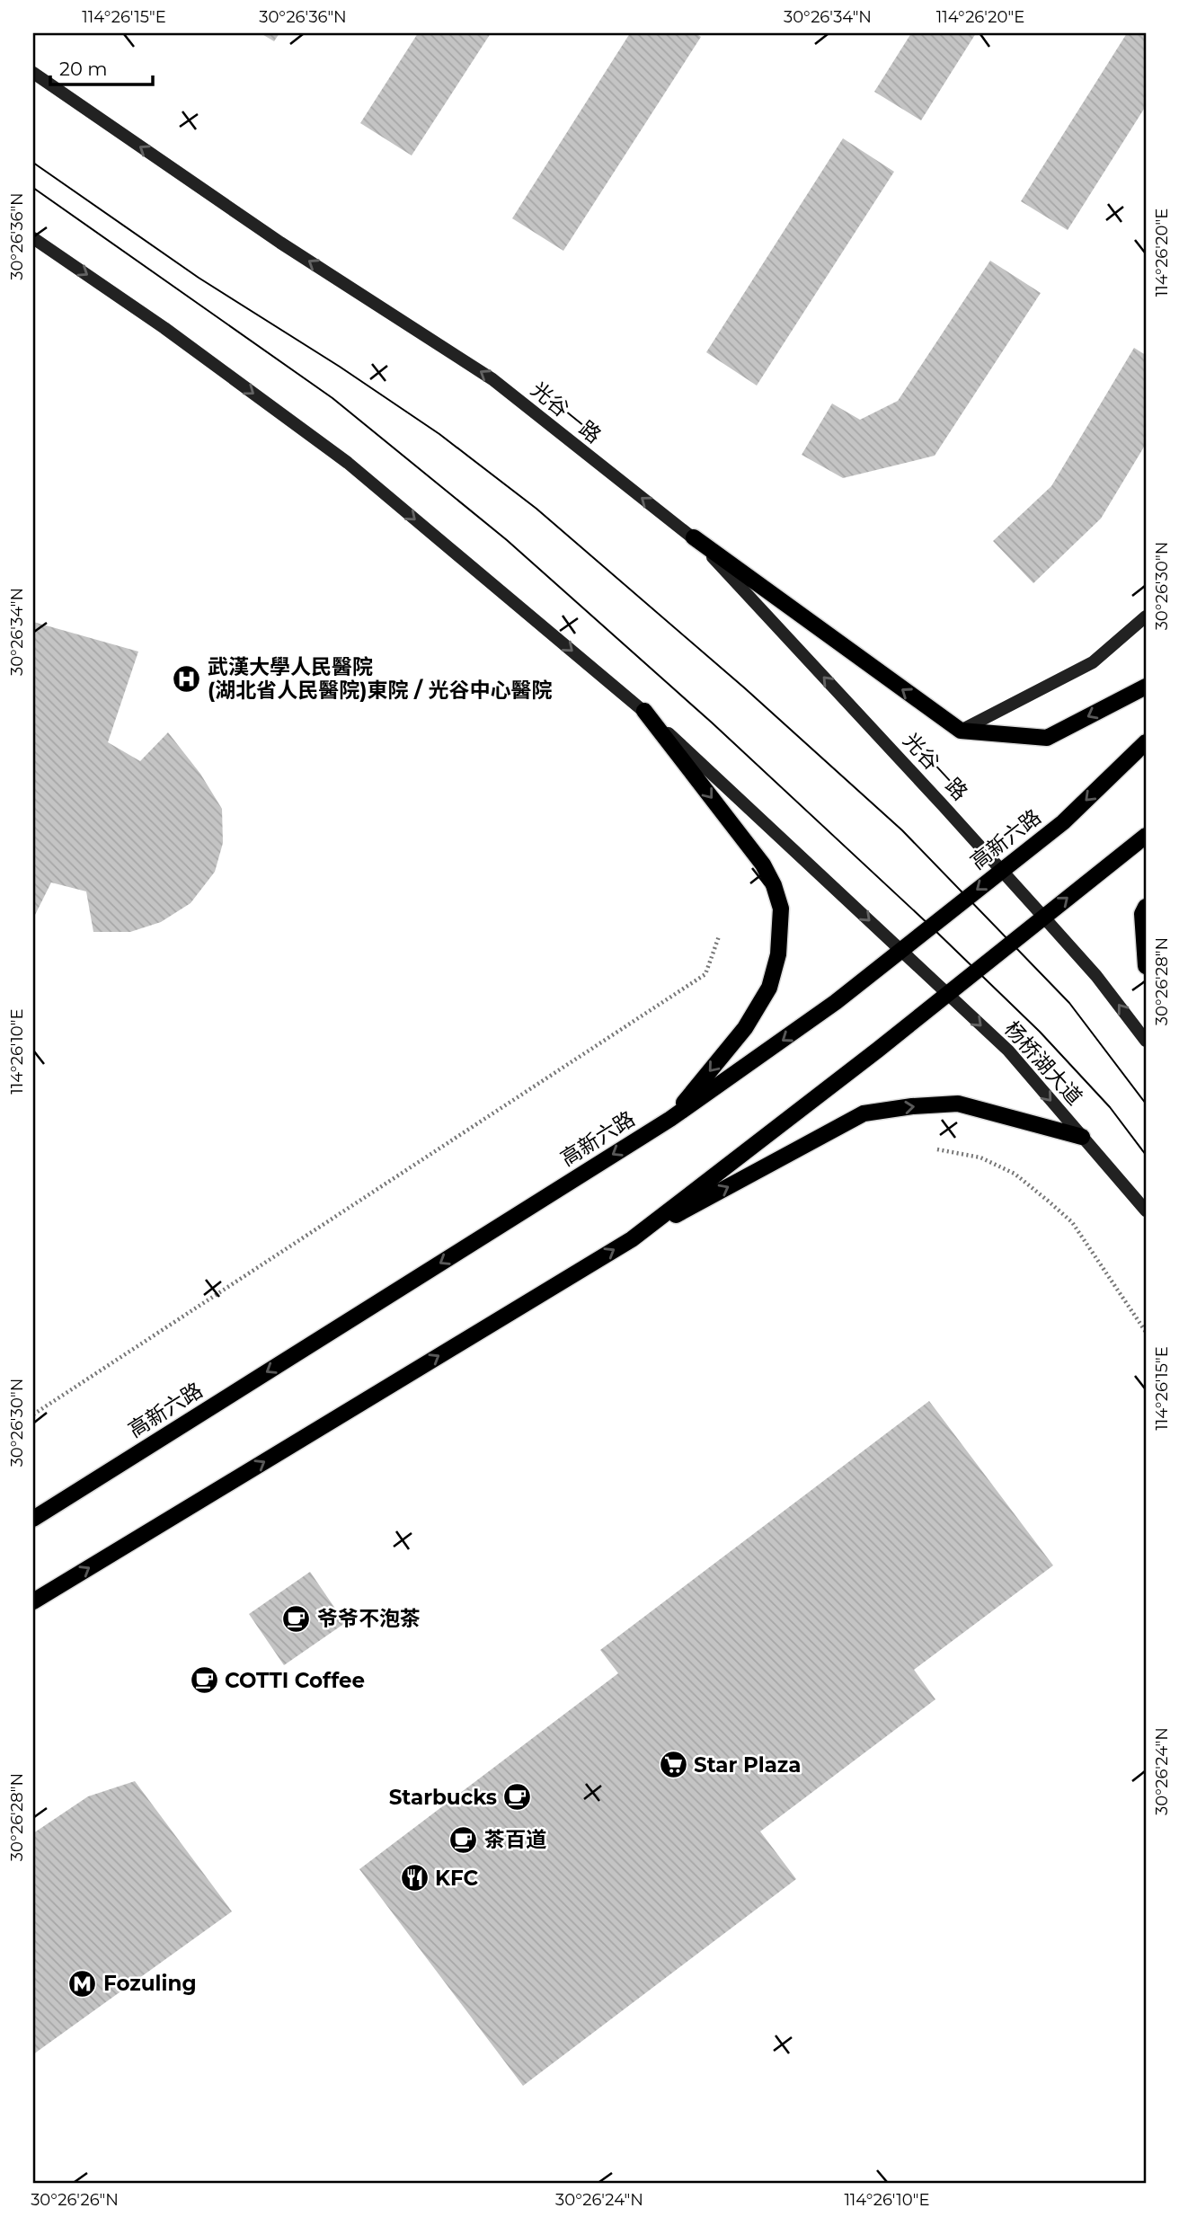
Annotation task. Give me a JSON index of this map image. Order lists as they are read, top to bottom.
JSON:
{
  "streets": {
    "main road": ["光谷一路", "高新六路", "杨桥湖大道"]
  },
  "crossings": [
    ["光谷一路", "高新六路"],
    ["高新六路", "杨桥湖大道"]
  ],
  "one_way": ["光谷一路", "杨桥湖大道"],
  "places": {
    "hospital": ["武漢大學人民醫院 (湖北省人民醫院)東院 / 光谷中心醫院"],
    "cafe": [
      "爷爷不泡茶",
      "COTTI Coffee",
      "Starbucks",
      "茶百道"
    ],
    "supermarket": ["Star Plaza"],
    "restaurant": ["KFC"],
    "metro station": ["Fozuling"]
  },
  "scale_bar": "20 m",
  "coordinates": [
    "114°26'15\"E",
    "30°26'36\"N",
    "30°26'34\"N",
    "114°26'20\"E",
    "30°26'30\"N",
    "30°26'28\"N",
    "114°26'10\"E",
    "30°26'24\"N",
    "30°26'26\"N"
  ]
}
